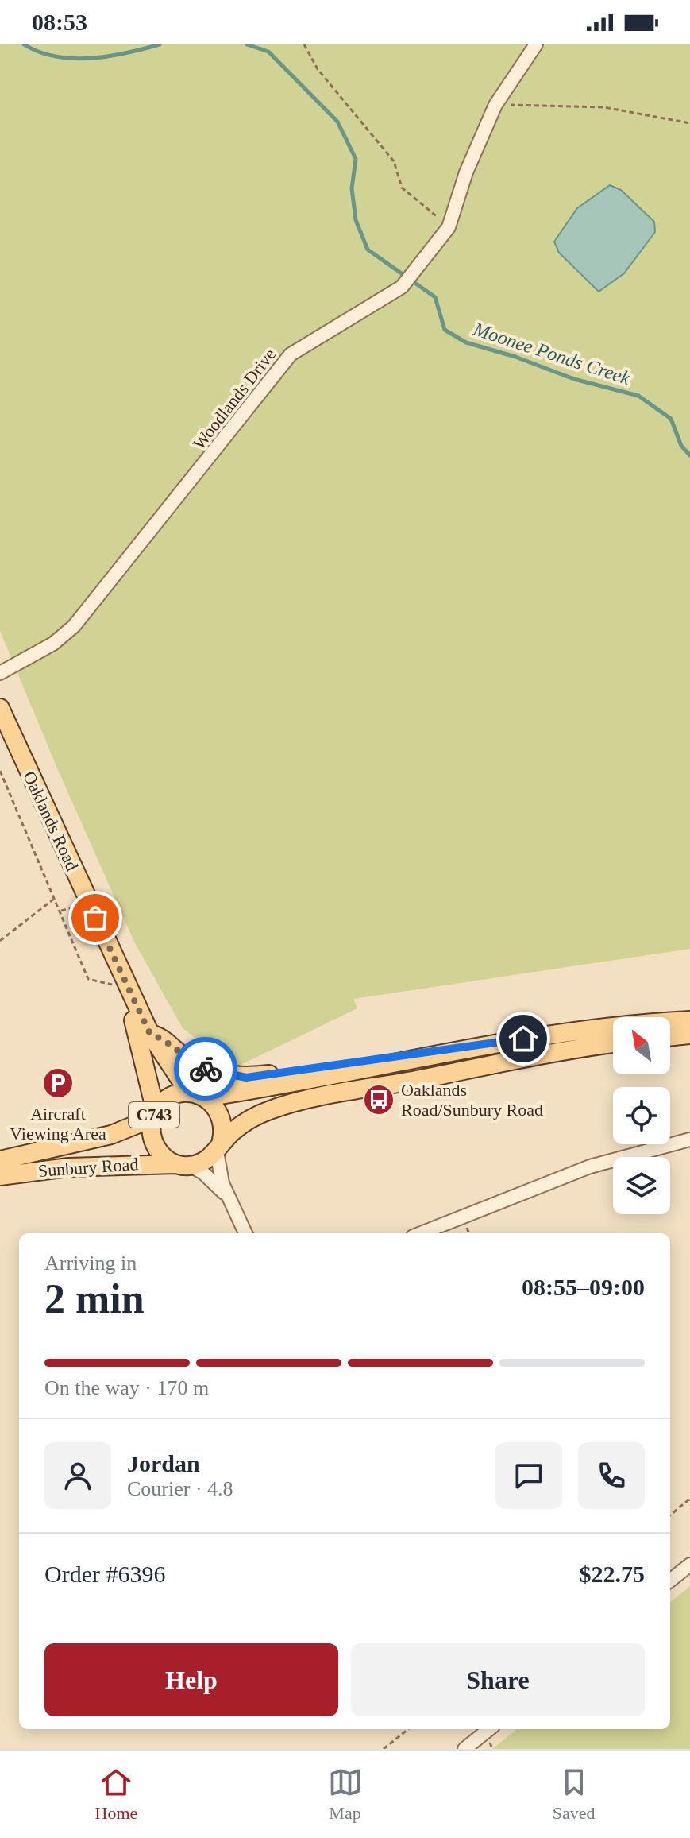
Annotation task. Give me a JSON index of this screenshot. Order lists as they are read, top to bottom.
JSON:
{
  "streets": {
    "main road": ["Oaklands Road", "C743", "Sunbury Road"],
    "lane": ["Woodlands Drive"]
  },
  "crossings": [
    ["Oaklands Road", "C743"],
    ["Oaklands Road", "Sunbury Road"],
    ["C743", "Sunbury Road"]
  ],
  "water": ["Moonee Ponds Creek"],
  "places": {
    "parking": ["Aircraft Viewing Area"],
    "bus stop": ["Oaklands Road/Sunbury Road"]
  },
  "north": "top left",
  "page": {
    "status": "08:53",
    "heading": ["2 min", "Arriving in", "08:55–09:00"],
    "panel": [
      "Jordan",
      "Courier · 4.8",
      "Order #6396",
      "$22.75"
    ],
    "bar": "On the way · 170 m",
    "buttons": ["Help", "Share"],
    "tabs": ["Home", "Map", "Saved"]
  }
}
